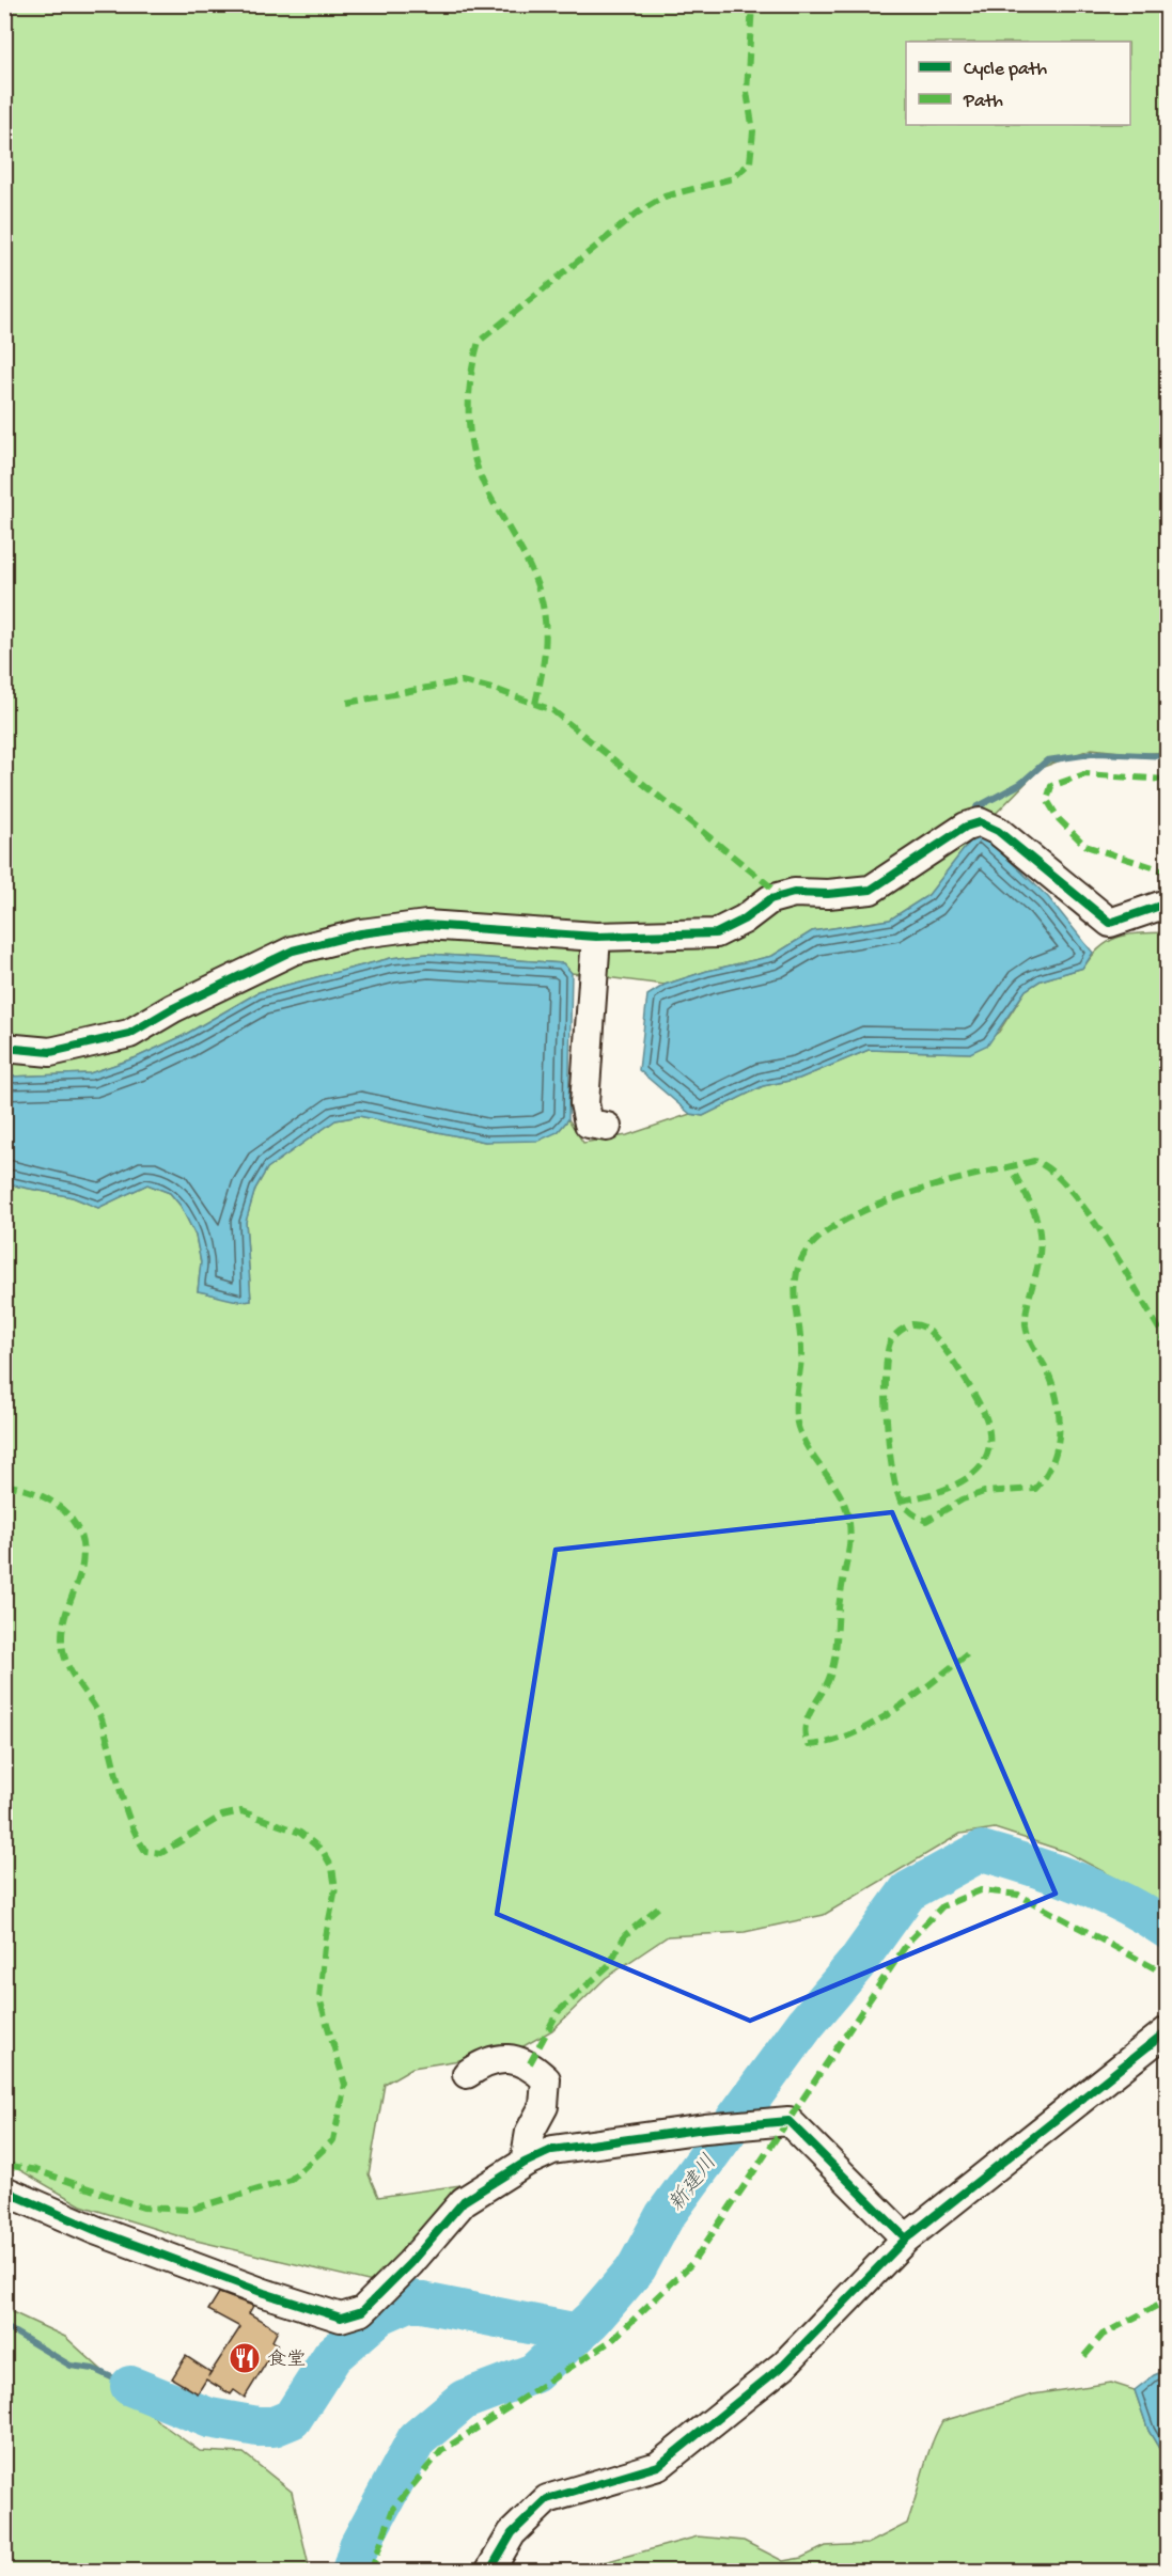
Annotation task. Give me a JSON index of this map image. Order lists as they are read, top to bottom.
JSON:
{
  "water": ["新建川"],
  "places": {
    "restaurant": ["食堂"]
  },
  "legend": ["Cycle path", "Path"]
}
